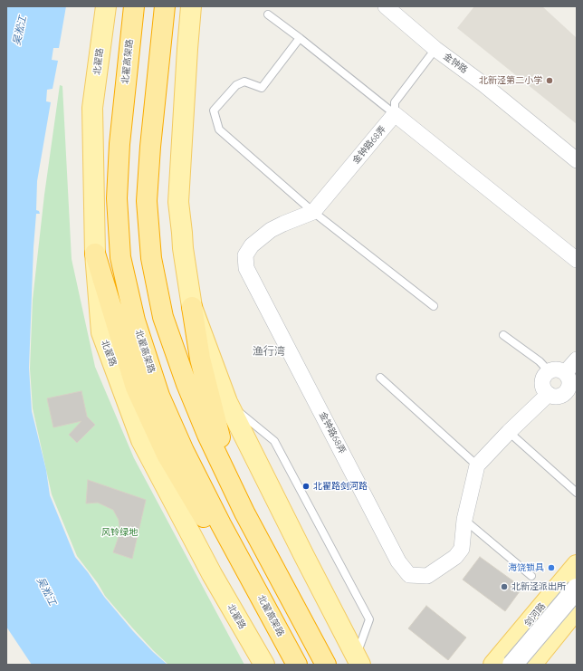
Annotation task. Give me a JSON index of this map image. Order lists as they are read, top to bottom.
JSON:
{
  "streets": {
    "highway": ["北翟高架路"],
    "main road": ["北翟路", "剑河路"],
    "street": ["金钟路", "金钟路68弄"]
  },
  "crossings": [
    ["金钟路", "金钟路68弄"]
  ],
  "districts": ["渔行湾"],
  "water": ["吴淞江"],
  "parks": ["风铃绿地"],
  "places": [
    "北新泾第二小学",
    "北翟路剑河路",
    "海饶锁具",
    "北新泾派出所"
  ]
}
